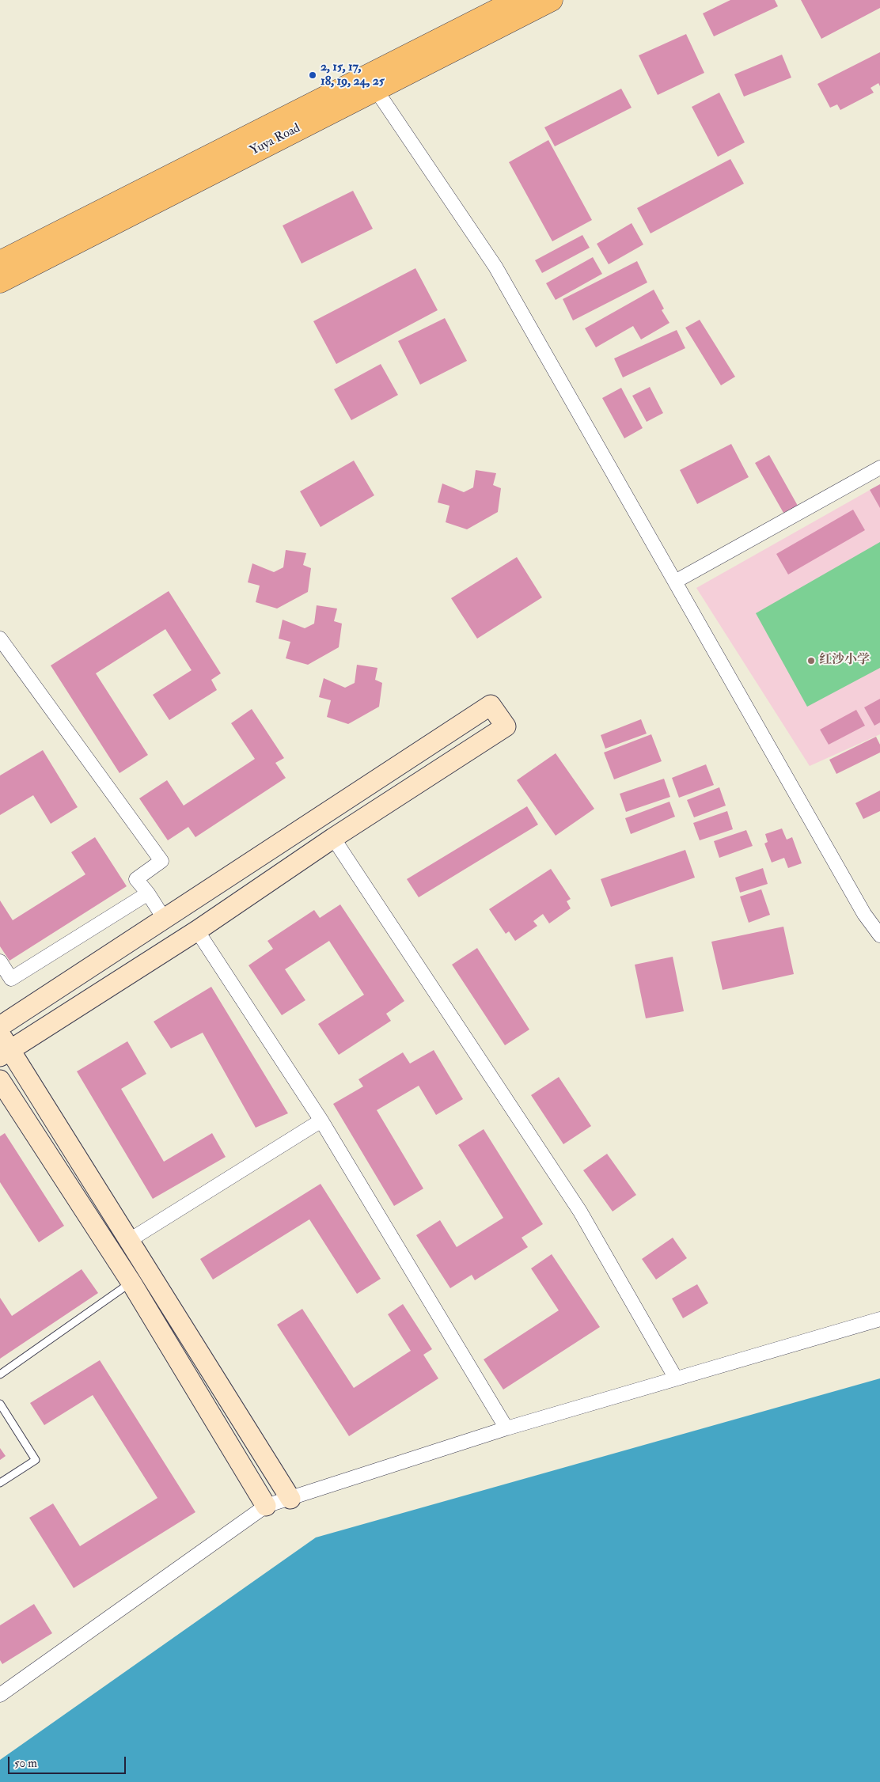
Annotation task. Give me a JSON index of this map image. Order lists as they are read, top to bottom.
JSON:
{
  "streets": {
    "highway": ["Yuya Road"]
  },
  "places": ["2, 15, 17, 18, 19, 24, 25", "红沙小学"],
  "scale_bar": "50 m"
}
